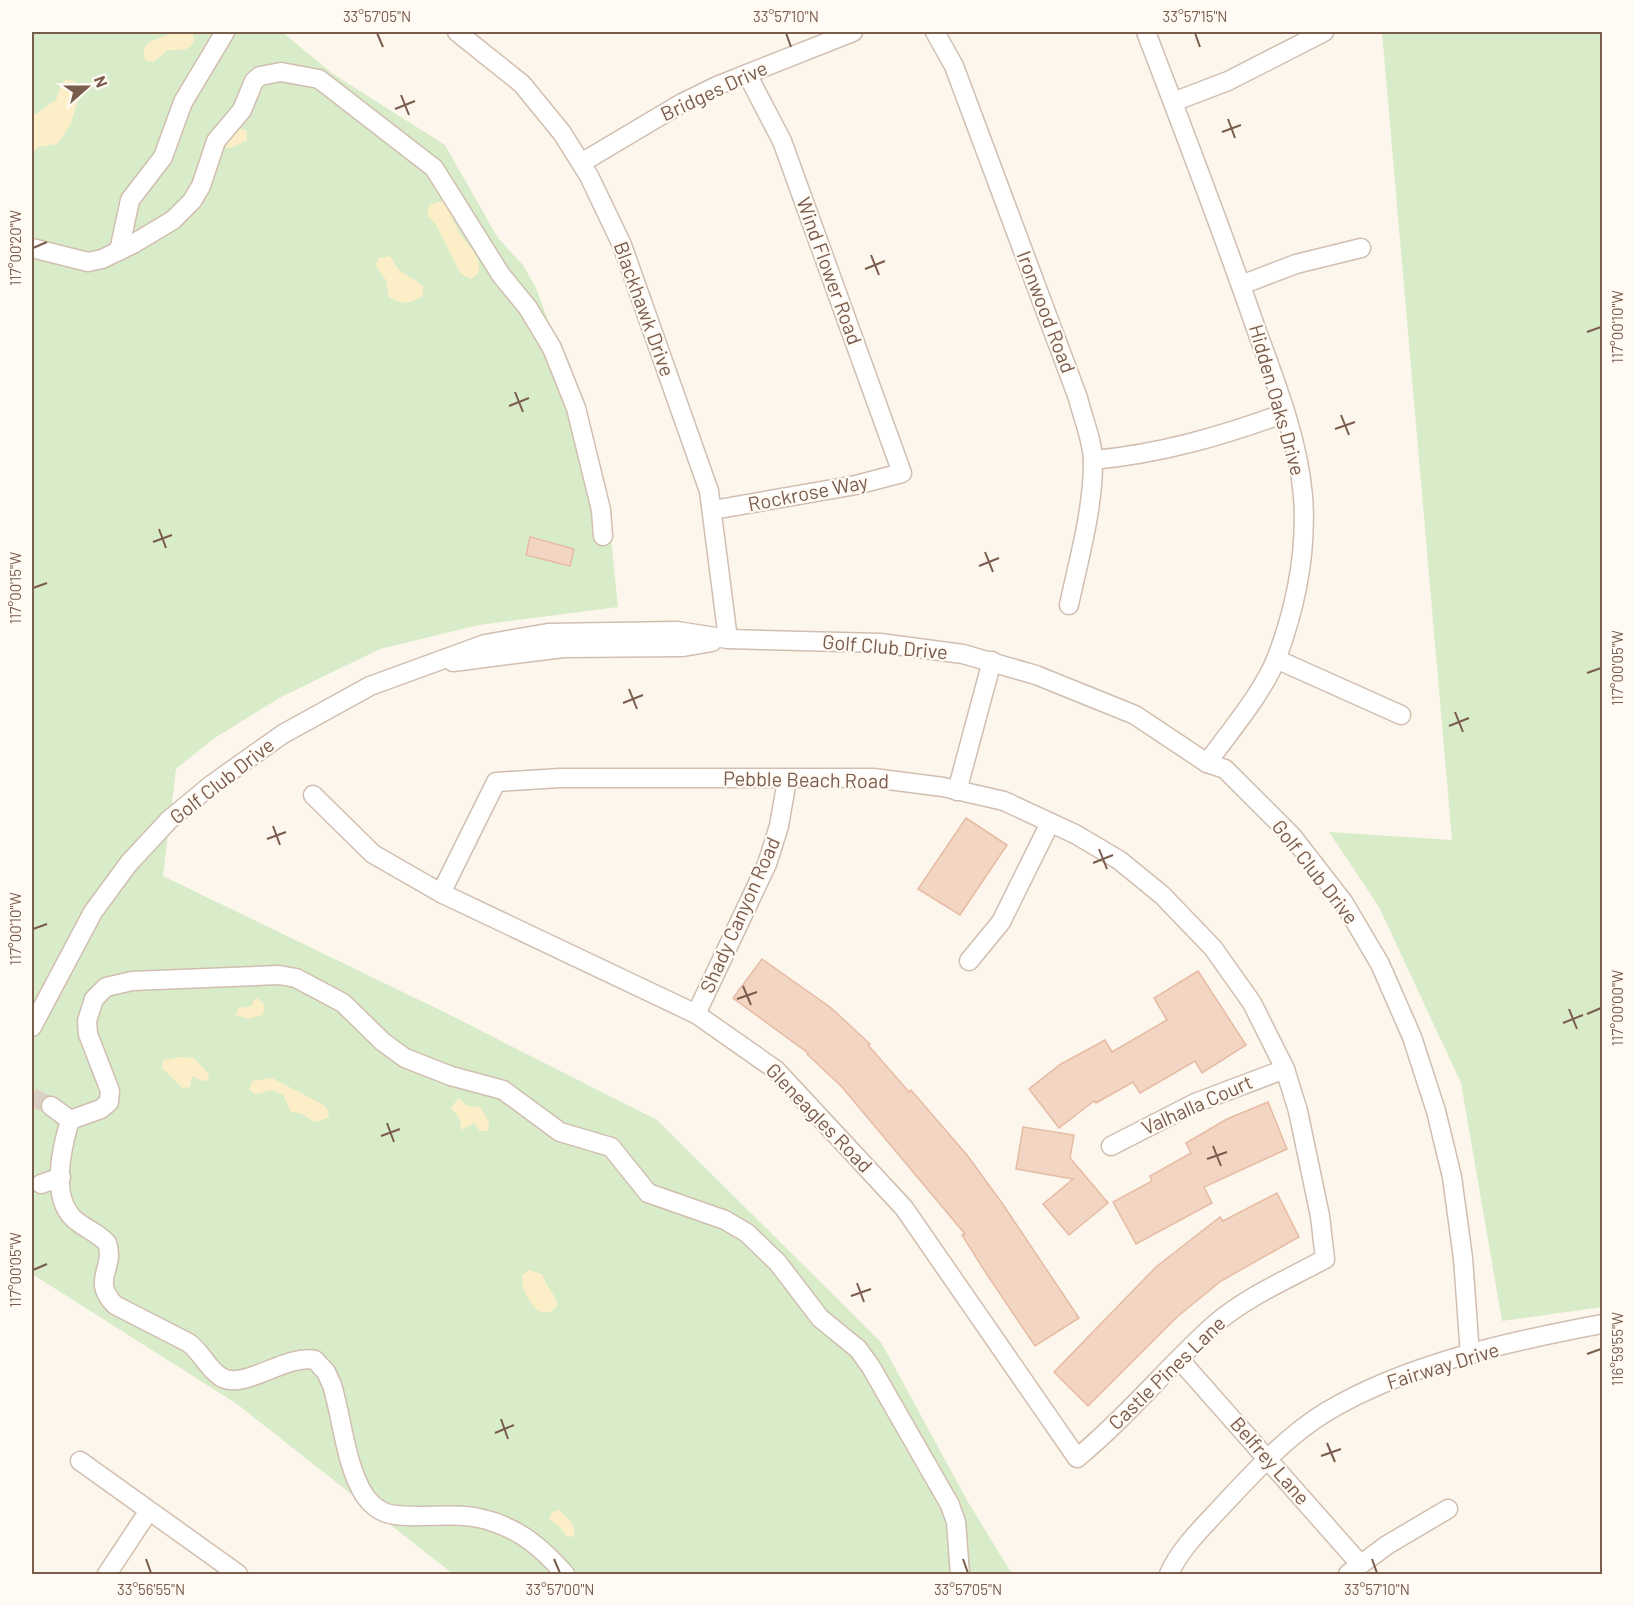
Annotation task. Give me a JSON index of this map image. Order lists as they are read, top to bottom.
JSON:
{
  "streets": {
    "street": [
      "Bridges Drive",
      "Wind Flower Road",
      "Blackhawk Drive",
      "Ironwood Road",
      "Hidden Oaks Drive",
      "Rockrose Way",
      "Golf Club Drive",
      "Pebble Beach Road",
      "Shady Canyon Road",
      "Valhalla Court",
      "Gleneagles Road",
      "Fairway Drive",
      "Castle Pines Lane",
      "Belfrey Lane"
    ]
  },
  "crossings": [
    ["Bridges Drive", "Wind Flower Road"],
    ["Bridges Drive", "Blackhawk Drive"],
    ["Wind Flower Road", "Rockrose Way"],
    ["Blackhawk Drive", "Rockrose Way"],
    ["Blackhawk Drive", "Golf Club Drive"],
    ["Hidden Oaks Drive", "Golf Club Drive"],
    ["Golf Club Drive", "Fairway Drive"],
    ["Pebble Beach Road", "Shady Canyon Road"],
    ["Pebble Beach Road", "Valhalla Court"],
    ["Pebble Beach Road", "Gleneagles Road"],
    ["Pebble Beach Road", "Castle Pines Lane"],
    ["Shady Canyon Road", "Gleneagles Road"],
    ["Gleneagles Road", "Castle Pines Lane"],
    ["Fairway Drive", "Belfrey Lane"],
    ["Castle Pines Lane", "Belfrey Lane"]
  ],
  "north": "right",
  "coordinates": [
    "33°57'05\"N",
    "33°57'10\"N",
    "33°57'15\"N",
    "117°00'20\"W",
    "117°00'10\"W",
    "117°00'15\"W",
    "117°00'05\"W",
    "117°00'00\"W",
    "116°59'55\"W",
    "33°56'55\"N",
    "33°57'00\"N"
  ]
}
